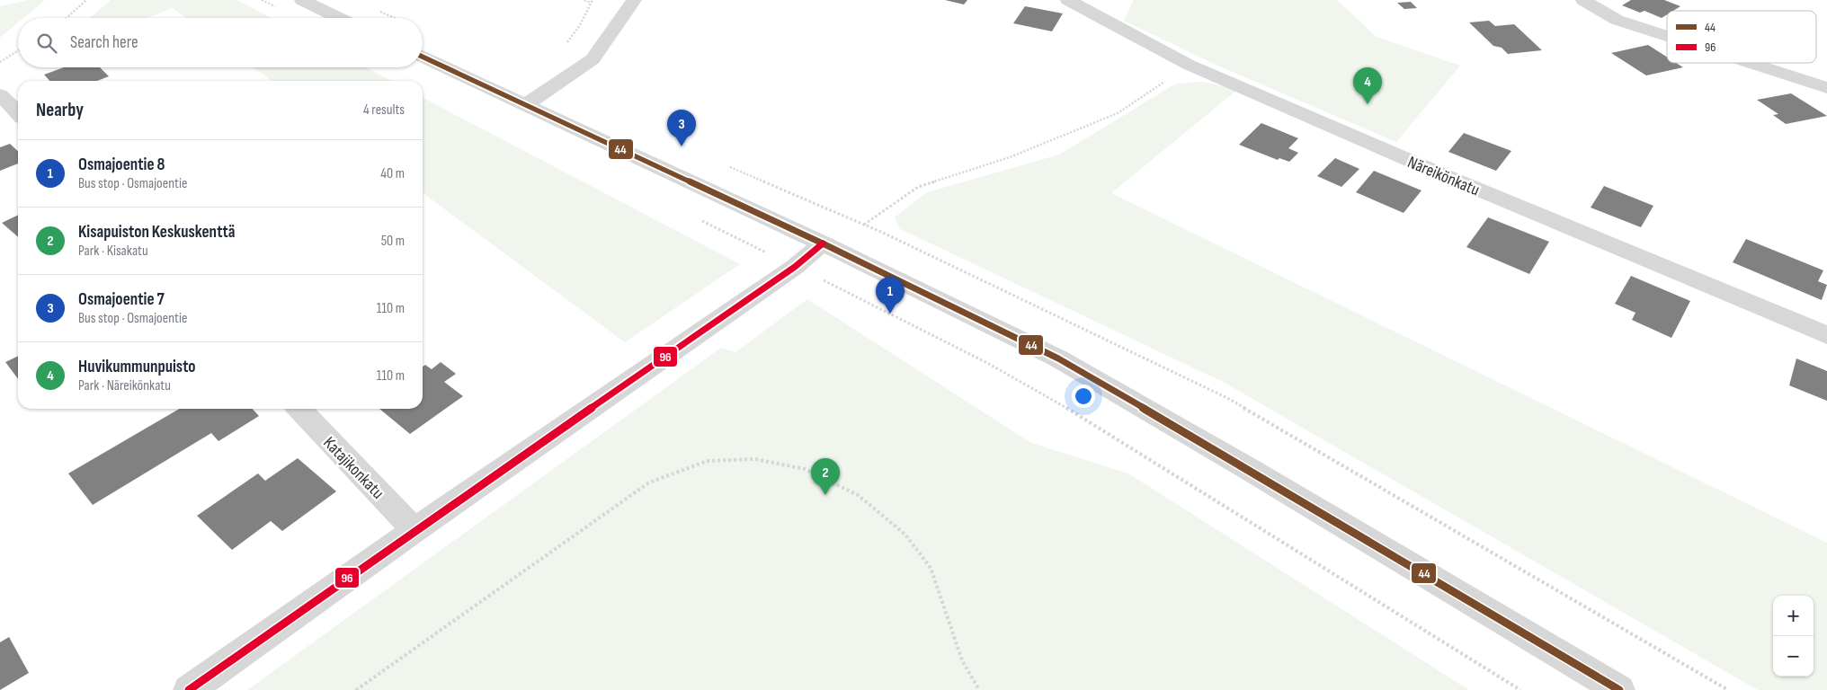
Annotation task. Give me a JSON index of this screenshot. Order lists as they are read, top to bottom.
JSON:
{
  "streets": {
    "street": ["Näreikönkatu", "Katajikonkatu"]
  },
  "lines": ["transit line 44", "transit line 96"],
  "legend": ["44", "96"],
  "page": {
    "search": "Search here",
    "pins": [
      "4",
      "3",
      "1",
      "2"
    ],
    "heading": ["Nearby", "4 results"],
    "list": [
      {
        "mark": "1",
        "name": "Osmajoentie 8",
        "note": "Bus stop · Osmajoentie",
        "value": "40 m"
      },
      {
        "mark": "2",
        "name": "Kisapuiston Keskuskenttä",
        "note": "Park · Kisakatu",
        "value": "50 m"
      },
      {
        "mark": "3",
        "name": "Osmajoentie 7",
        "note": "Bus stop · Osmajoentie",
        "value": "110 m"
      },
      {
        "mark": "4",
        "name": "Huvikummunpuisto",
        "note": "Park · Näreikönkatu",
        "value": "110 m"
      }
    ],
    "map_buttons": ["+", "−"]
  }
}
